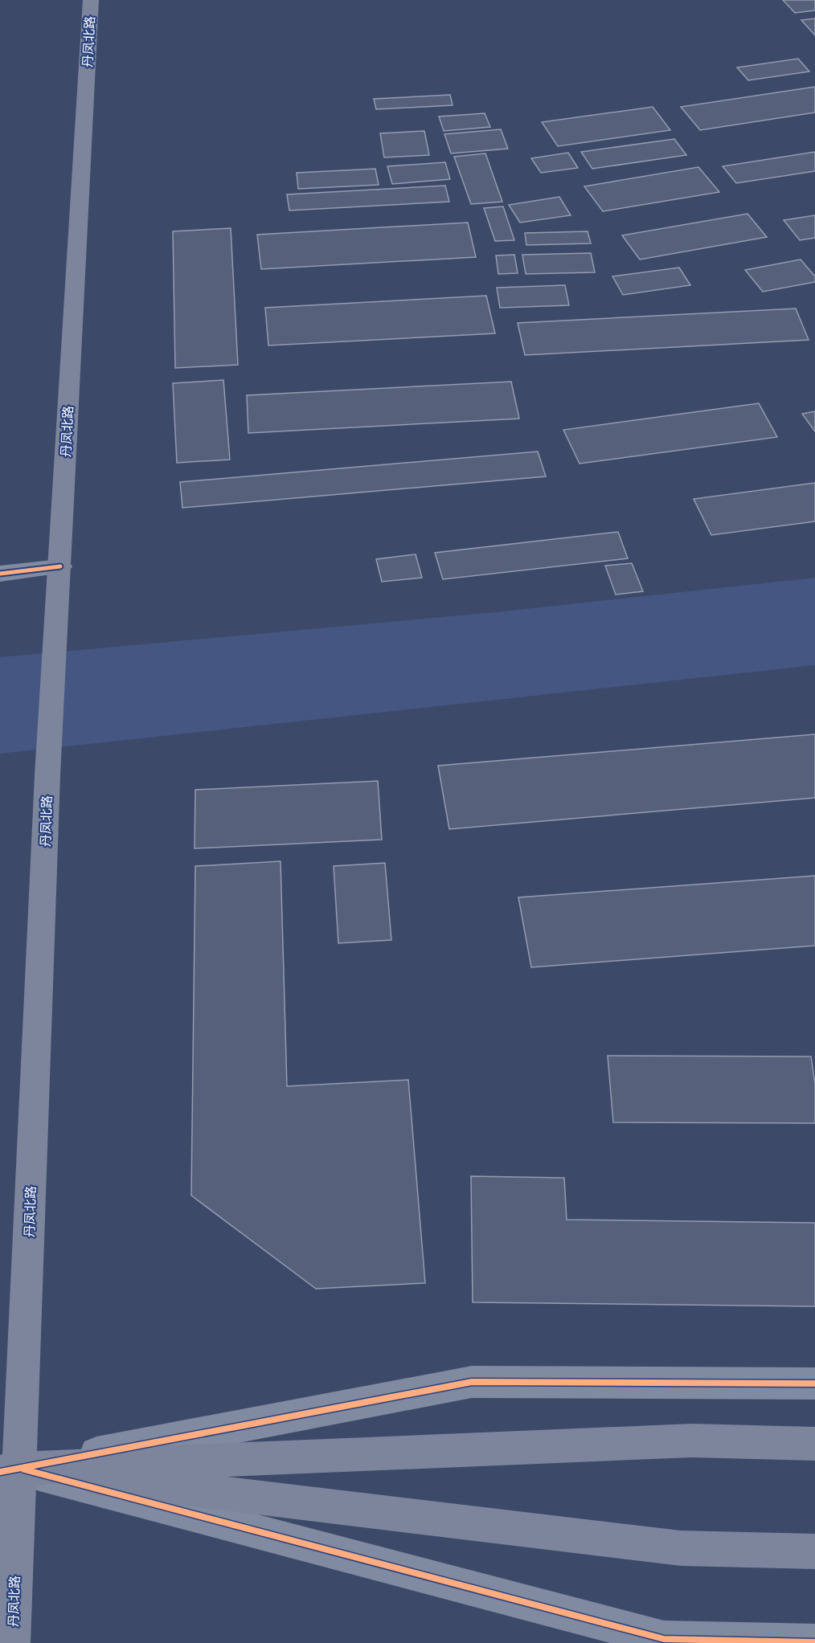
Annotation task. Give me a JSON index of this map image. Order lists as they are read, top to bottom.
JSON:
{
  "streets": {
    "main road": ["丹凤北路"]
  }
}
